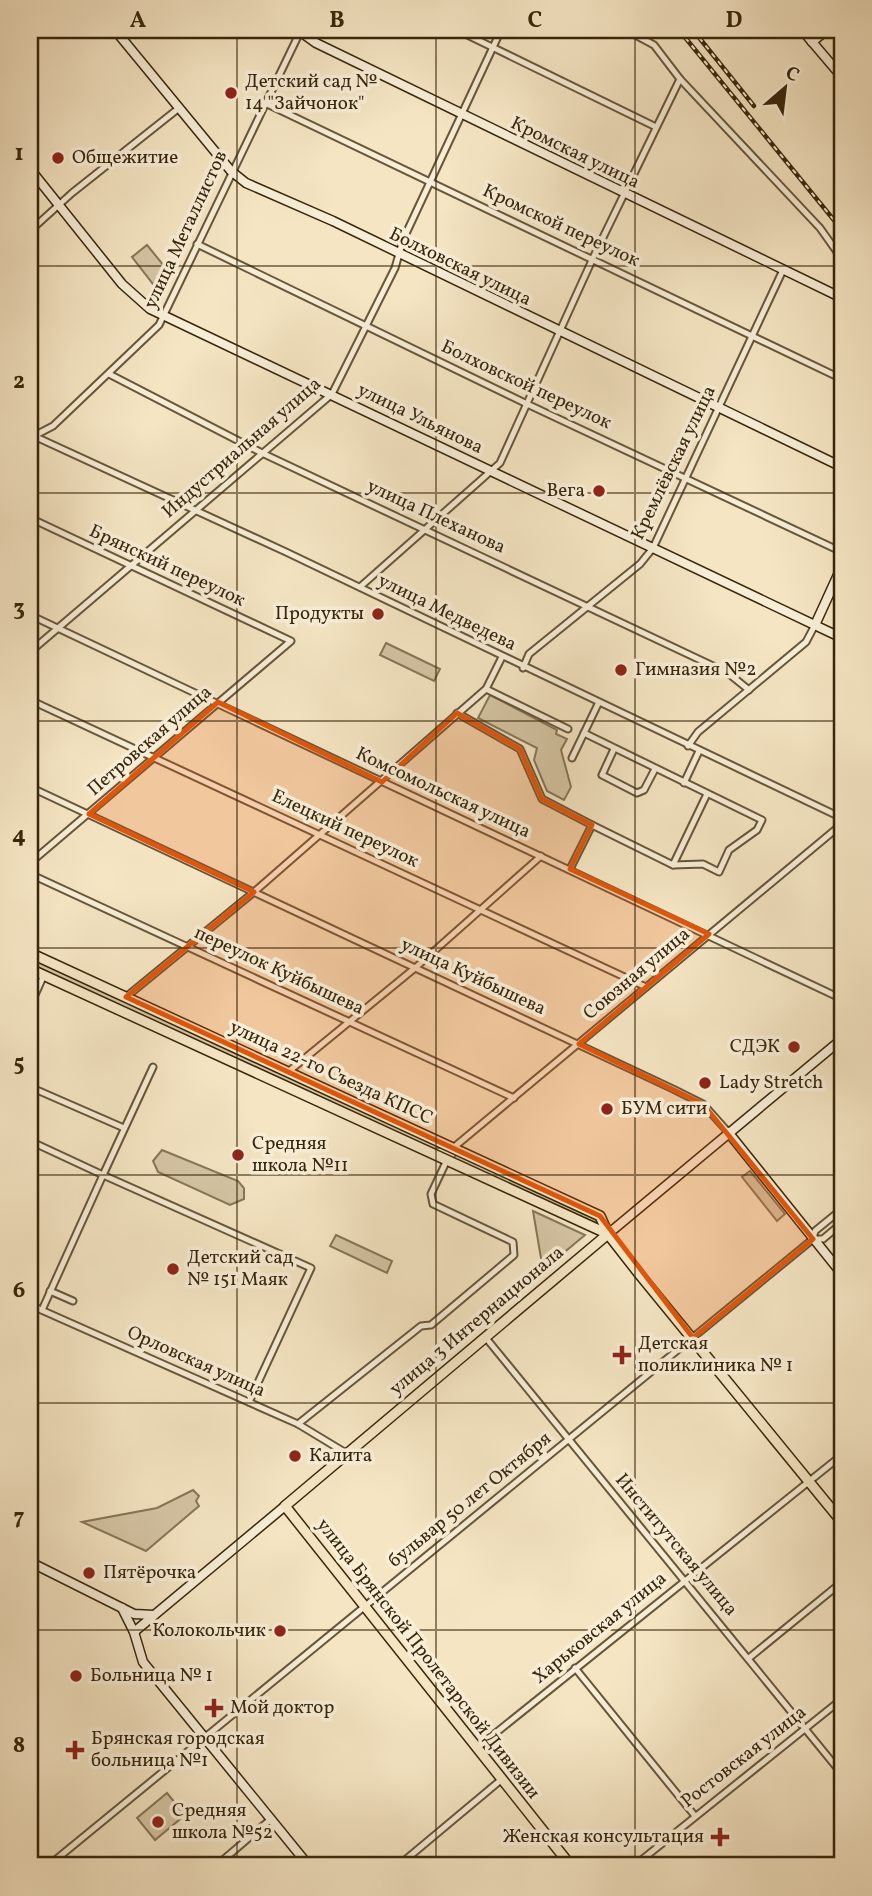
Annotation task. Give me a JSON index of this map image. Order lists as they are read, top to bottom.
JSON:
{
  "streets": {
    "main road": ["улица 22-го Съезда КПСС", "улица 3 Интернационала", "улица Брянской Пролетарской Дивизии"],
    "street": [
      "Кромская улица",
      "Кромской переулок",
      "улица Металлистов",
      "Болховская улица",
      "Болховской переулок",
      "улица Ульянова",
      "Индустриальная улица",
      "Кремлёвская улица",
      "улица Плеханова",
      "Брянский переулок",
      "улица Медведева",
      "Петровская улица",
      "Комсомольская улица",
      "Елецкий переулок",
      "переулок Куйбышева",
      "Союзная улица",
      "улица Куйбышева",
      "Орловская улица",
      "бульвар 50 лет Октября",
      "Институтская улица",
      "Харьковская улица",
      "Ростовская улица"
    ]
  },
  "crossings": [
    ["Кромская улица", "улица Металлистов"],
    ["Кромская улица", "Индустриальная улица"],
    ["Кромская улица", "Кремлёвская улица"],
    ["Кромской переулок", "улица Металлистов"],
    ["Кромской переулок", "Индустриальная улица"],
    ["Кромской переулок", "Кремлёвская улица"],
    ["улица Металлистов", "Болховская улица"],
    ["улица Металлистов", "Болховской переулок"],
    ["улица Металлистов", "улица Ульянова"],
    ["улица Металлистов", "улица Плеханова"],
    ["улица Металлистов", "улица Медведева"],
    ["Болховская улица", "Индустриальная улица"],
    ["Болховская улица", "Кремлёвская улица"],
    ["Болховской переулок", "Индустриальная улица"],
    ["Болховской переулок", "Кремлёвская улица"],
    ["улица Ульянова", "Индустриальная улица"],
    ["улица Ульянова", "Кремлёвская улица"],
    ["Индустриальная улица", "улица Плеханова"],
    ["Индустриальная улица", "Брянский переулок"],
    ["Индустриальная улица", "улица Медведева"],
    ["Индустриальная улица", "Комсомольская улица"],
    ["Кремлёвская улица", "улица Плеханова"],
    ["Кремлёвская улица", "улица Медведева"],
    ["Брянский переулок", "Петровская улица"],
    ["Петровская улица", "Комсомольская улица"],
    ["Петровская улица", "Елецкий переулок"],
    ["Петровская улица", "улица Куйбышева"],
    ["Комсомольская улица", "Союзная улица"],
    ["Елецкий переулок", "Союзная улица"],
    ["переулок Куйбышева", "Союзная улица"],
    ["Союзная улица", "улица Куйбышева"],
    ["Союзная улица", "улица 22-го Съезда КПСС"],
    ["улица Куйбышева", "улица 3 Интернационала"],
    ["улица Куйбышева", "бульвар 50 лет Октября"],
    ["улица 22-го Съезда КПСС", "улица 3 Интернационала"],
    ["улица 22-го Съезда КПСС", "бульвар 50 лет Октября"],
    ["улица 22-го Съезда КПСС", "Харьковская улица"],
    ["улица 3 Интернационала", "Орловская улица"],
    ["улица 3 Интернационала", "Институтская улица"],
    ["улица 3 Интернационала", "улица Брянской Пролетарской Дивизии"],
    ["бульвар 50 лет Октября", "Институтская улица"],
    ["бульвар 50 лет Октября", "улица Брянской Пролетарской Дивизии"],
    ["Институтская улица", "Харьковская улица"],
    ["Институтская улица", "Ростовская улица"],
    ["Харьковская улица", "улица Брянской Пролетарской Дивизии"]
  ],
  "places": {
    "other": [
      "Детский сад № 14 \"Зайчонок\"",
      "Общежитие",
      "Вега",
      "Продукты",
      "Гимназия №2",
      "СДЭК",
      "Lady Stretch",
      "БУМ сити",
      "Средняя школа №11",
      "Детский сад № 151 Маяк",
      "Калита",
      "Пятёрочка",
      "Колокольчик",
      "Больница № 1",
      "Средняя школа №52"
    ],
    "health": [
      "Детская поликлиника № 1",
      "Мой доктор",
      "Брянская городская больница №1",
      "Женская консультация"
    ]
  },
  "north": "top right",
  "grid": {
    "columns": [
      "A",
      "B",
      "C",
      "D"
    ],
    "rows": [
      "1",
      "2",
      "3",
      "4",
      "5",
      "6",
      "7",
      "8"
    ]
  }
}
